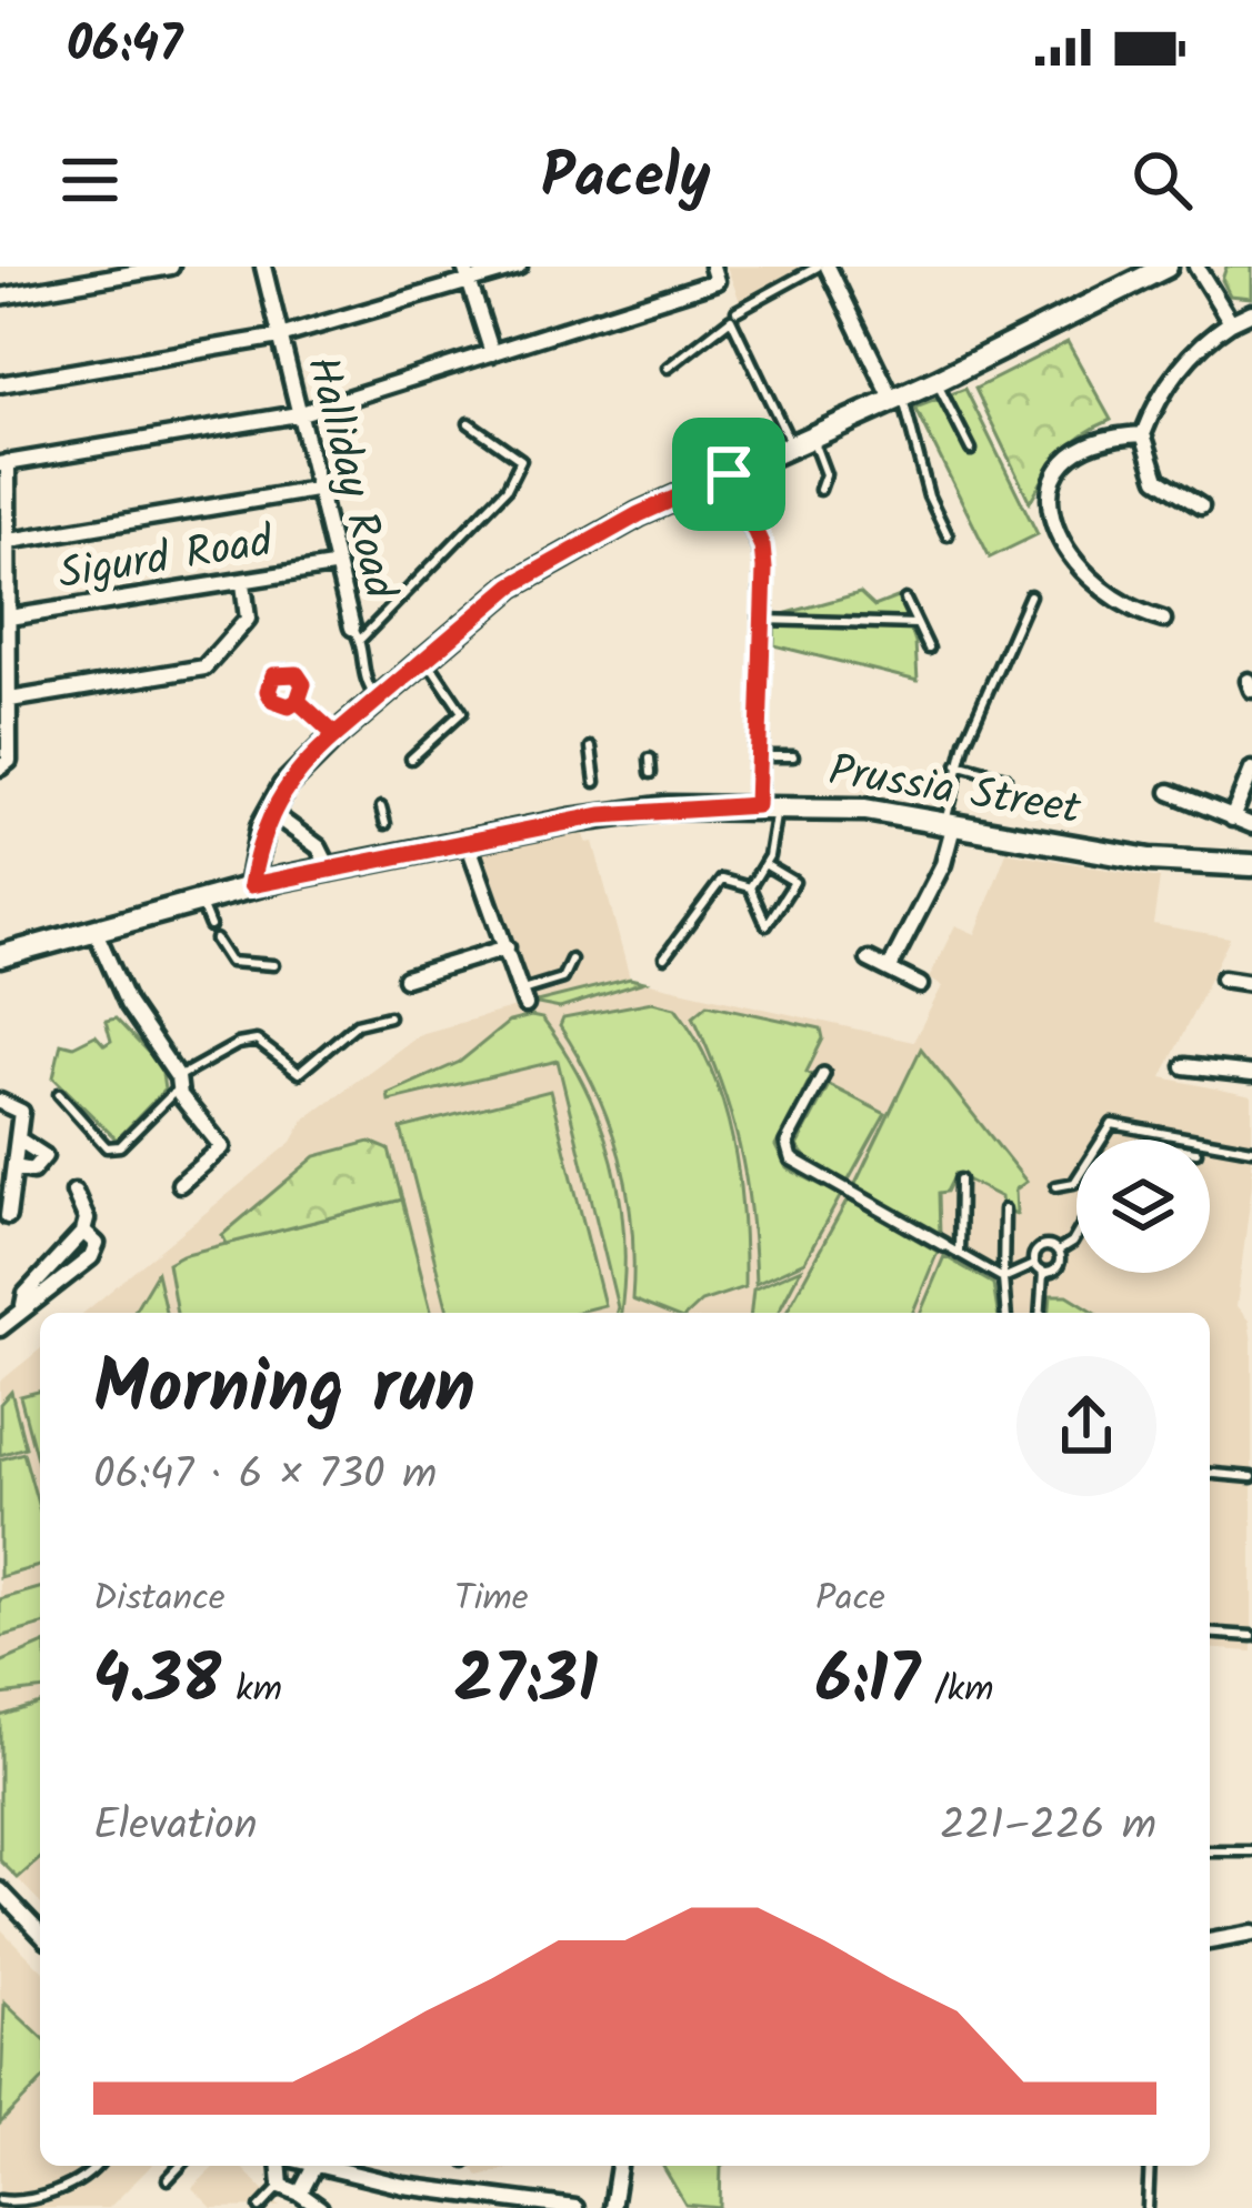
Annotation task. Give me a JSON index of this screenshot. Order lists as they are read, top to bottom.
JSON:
{
  "streets": {
    "main road": ["Prussia Street"],
    "street": ["Halliday Road", "Sigurd Road"]
  },
  "crossings": [
    ["Halliday Road", "Sigurd Road"]
  ],
  "page": {
    "status": "06:47",
    "header": "Pacely",
    "heading": ["Morning run", "06:47 · 6 × 730 m"],
    "stats": [
      ["Distance", "4.38 km"],
      ["Time", "27:31"],
      ["Pace", "6:17 /km"]
    ],
    "chart": ["Elevation", "221–226 m"]
  }
}
